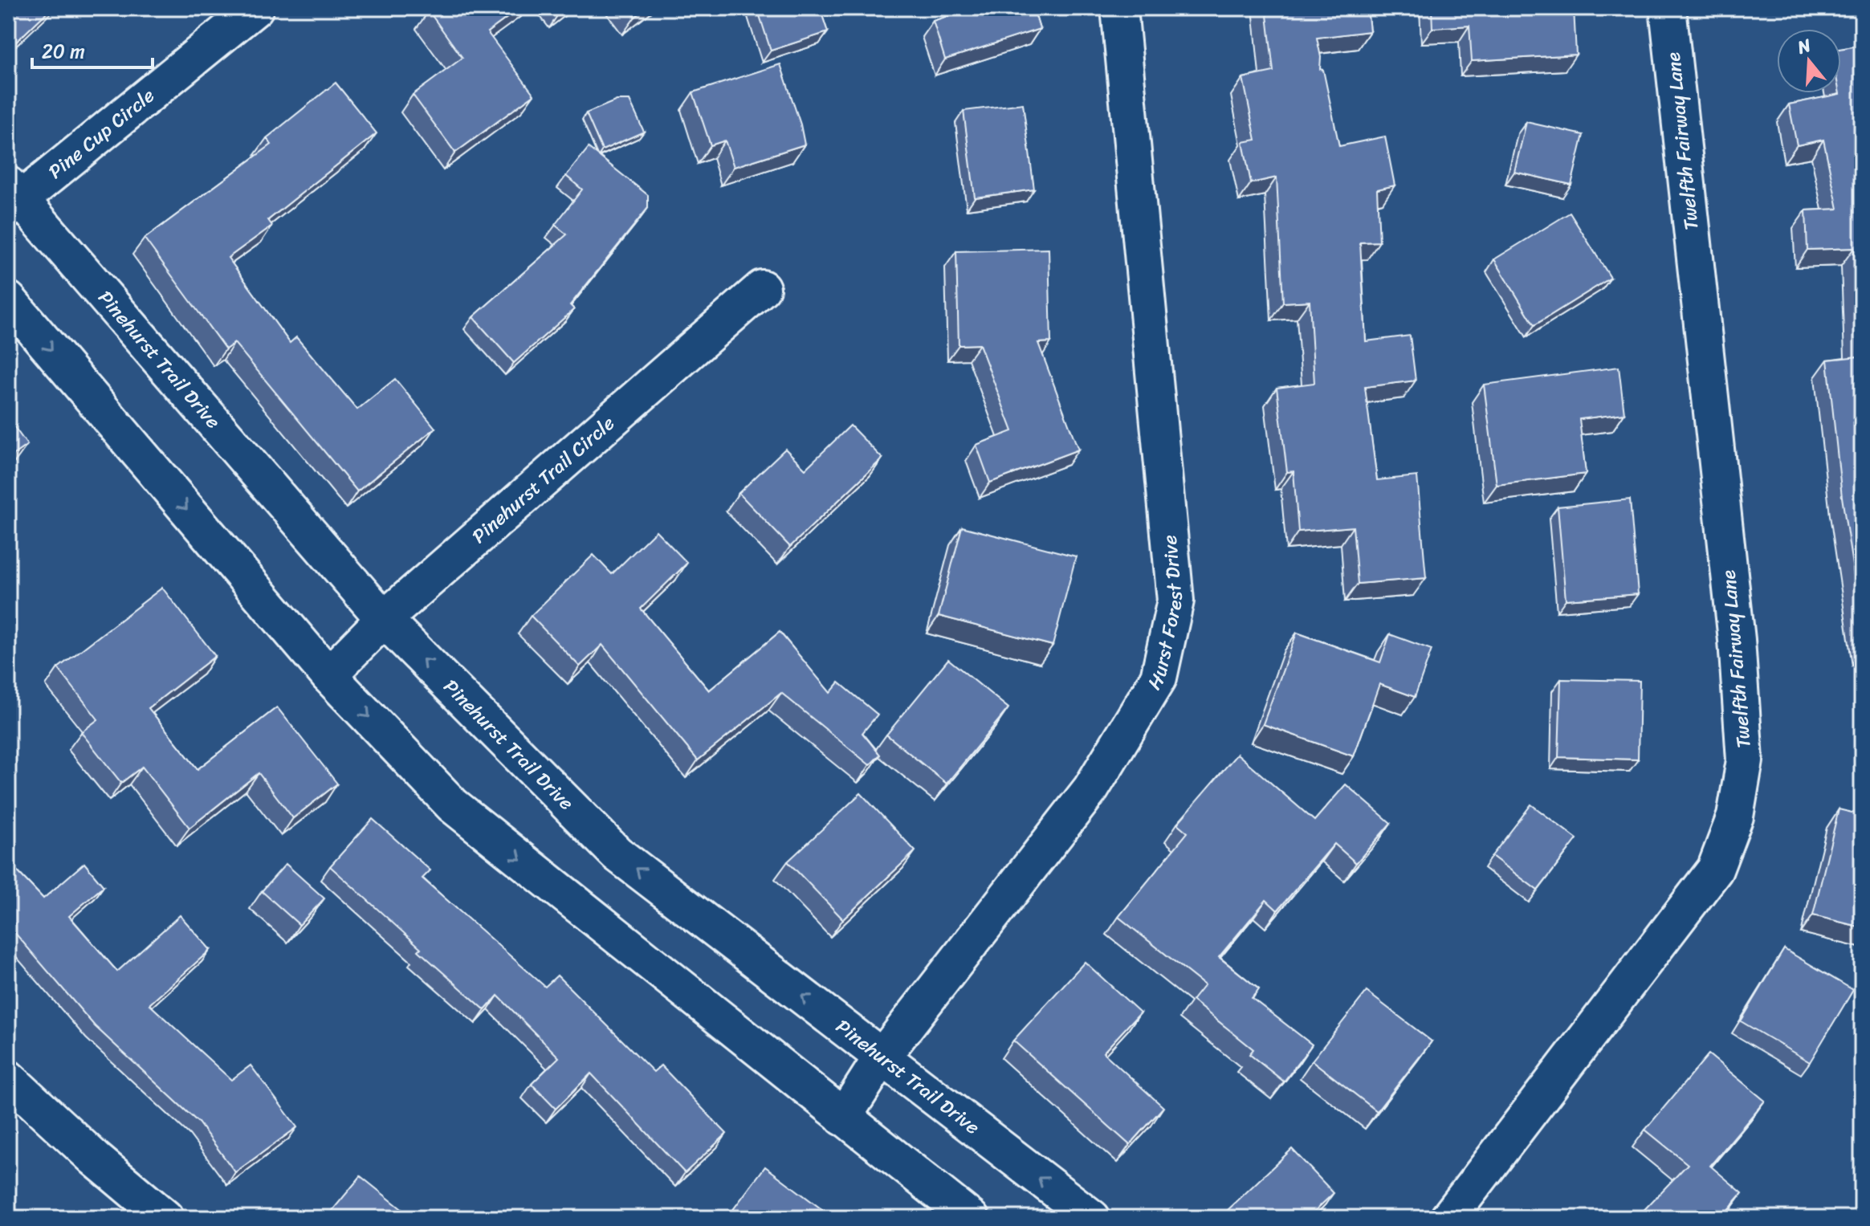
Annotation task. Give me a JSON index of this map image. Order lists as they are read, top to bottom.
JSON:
{
  "streets": {
    "street": [
      "Pine Cup Circle",
      "Twelfth Fairway Lane",
      "Pinehurst Trail Drive",
      "Pinehurst Trail Circle",
      "Hurst Forest Drive"
    ]
  },
  "crossings": [
    ["Pine Cup Circle", "Pinehurst Trail Drive"],
    ["Pinehurst Trail Drive", "Pinehurst Trail Circle"],
    ["Pinehurst Trail Drive", "Hurst Forest Drive"]
  ],
  "scale_bar": "20 m",
  "north": "top"
}
